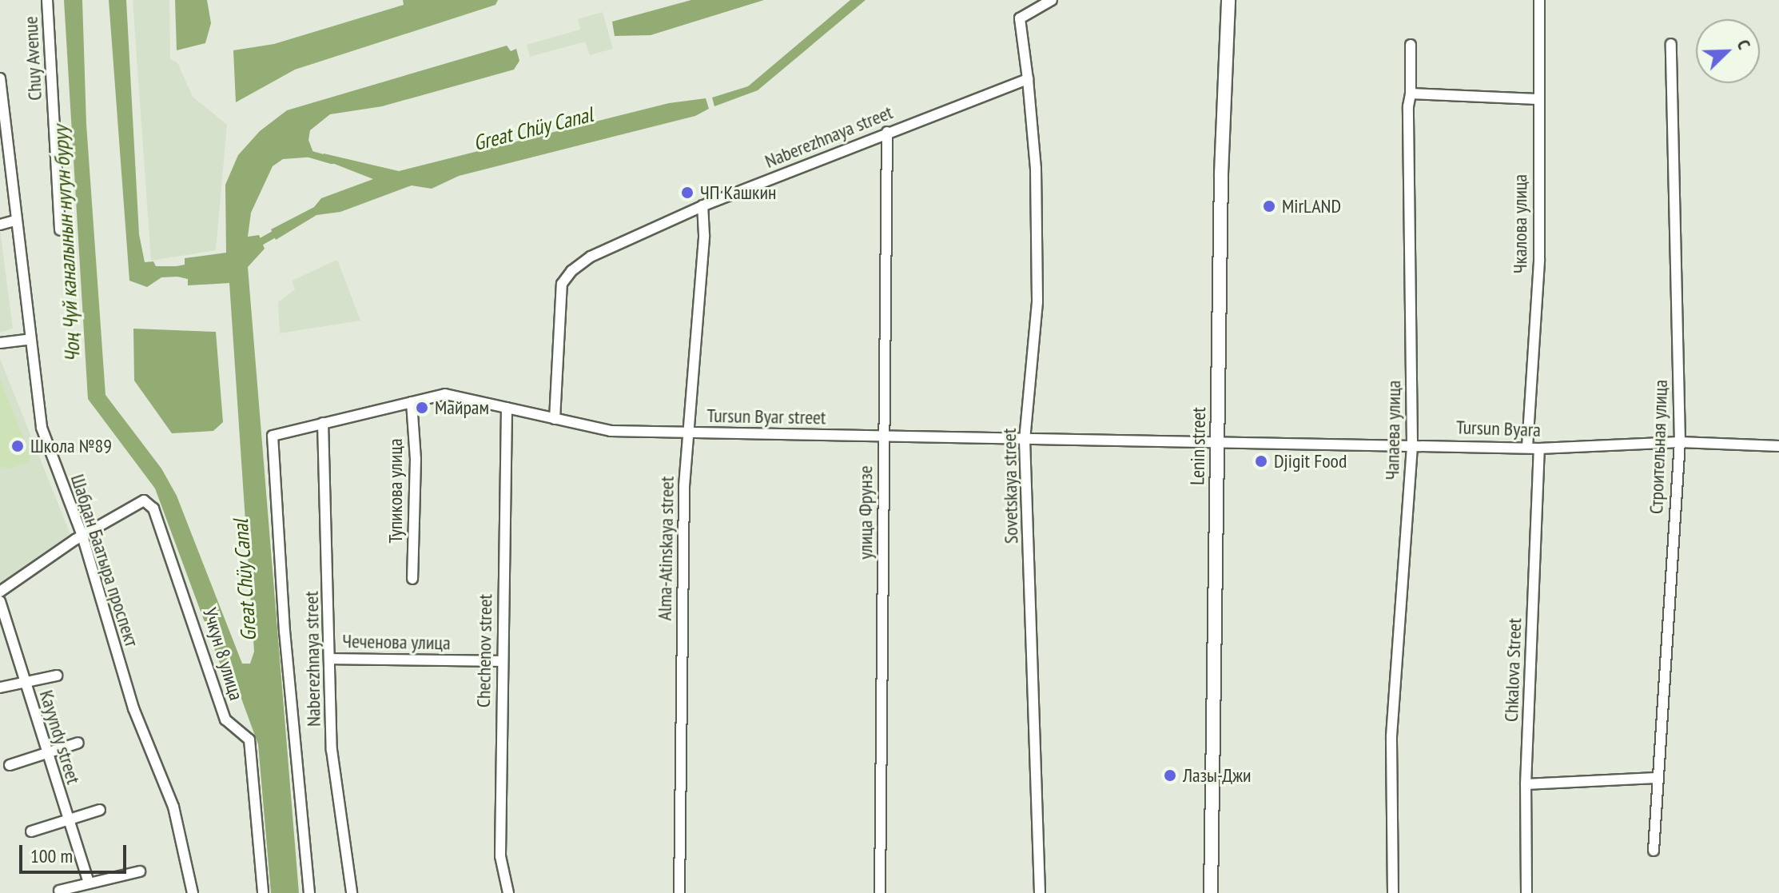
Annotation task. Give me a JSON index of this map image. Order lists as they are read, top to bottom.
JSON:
{
  "streets": {
    "main road": ["Lenin street"],
    "street": [
      "Chuy Avenue",
      "Naberezhnaya street",
      "Чкалова улица",
      "Tursun Byar street",
      "Tursun Byara",
      "Чапаева улица",
      "Строительная улица",
      "Sovetskaya street",
      "Тупикова улица",
      "улица Фрунзе",
      "Alma-Atinskaya street",
      "Шабдан Баатыра проспект",
      "Чеченова улица",
      "Chechenov street",
      "Учкун 8 улица",
      "Chkalova Street",
      "Kayyndy street"
    ]
  },
  "crossings": [
    ["Naberezhnaya street", "Tursun Byar street"],
    ["Naberezhnaya street", "Sovetskaya street"],
    ["Naberezhnaya street", "улица Фрунзе"],
    ["Naberezhnaya street", "Alma-Atinskaya street"],
    ["Naberezhnaya street", "Чеченова улица"],
    ["Чкалова улица", "Tursun Byara"],
    ["Tursun Byar street", "Tursun Byara"],
    ["Tursun Byar street", "Lenin street"],
    ["Tursun Byar street", "Sovetskaya street"],
    ["Tursun Byar street", "Тупикова улица"],
    ["Tursun Byar street", "улица Фрунзе"],
    ["Tursun Byar street", "Alma-Atinskaya street"],
    ["Tursun Byar street", "Chechenov street"],
    ["Tursun Byara", "Чапаева улица"],
    ["Tursun Byara", "Lenin street"],
    ["Tursun Byara", "Строительная улица"],
    ["Tursun Byara", "Chkalova Street"],
    ["Шабдан Баатыра проспект", "Учкун 8 улица"],
    ["Чеченова улица", "Chechenov street"]
  ],
  "water": ["Great Chüy Canal", "Чоң Чүй каналынын нугун буруу"],
  "places": [
    "ЧП Кашкин",
    "MirLAND",
    "Майрам",
    "Школа №89",
    "Djigit Food",
    "Лазы-Джи"
  ],
  "scale_bar": "100 m",
  "north": "top right"
}
